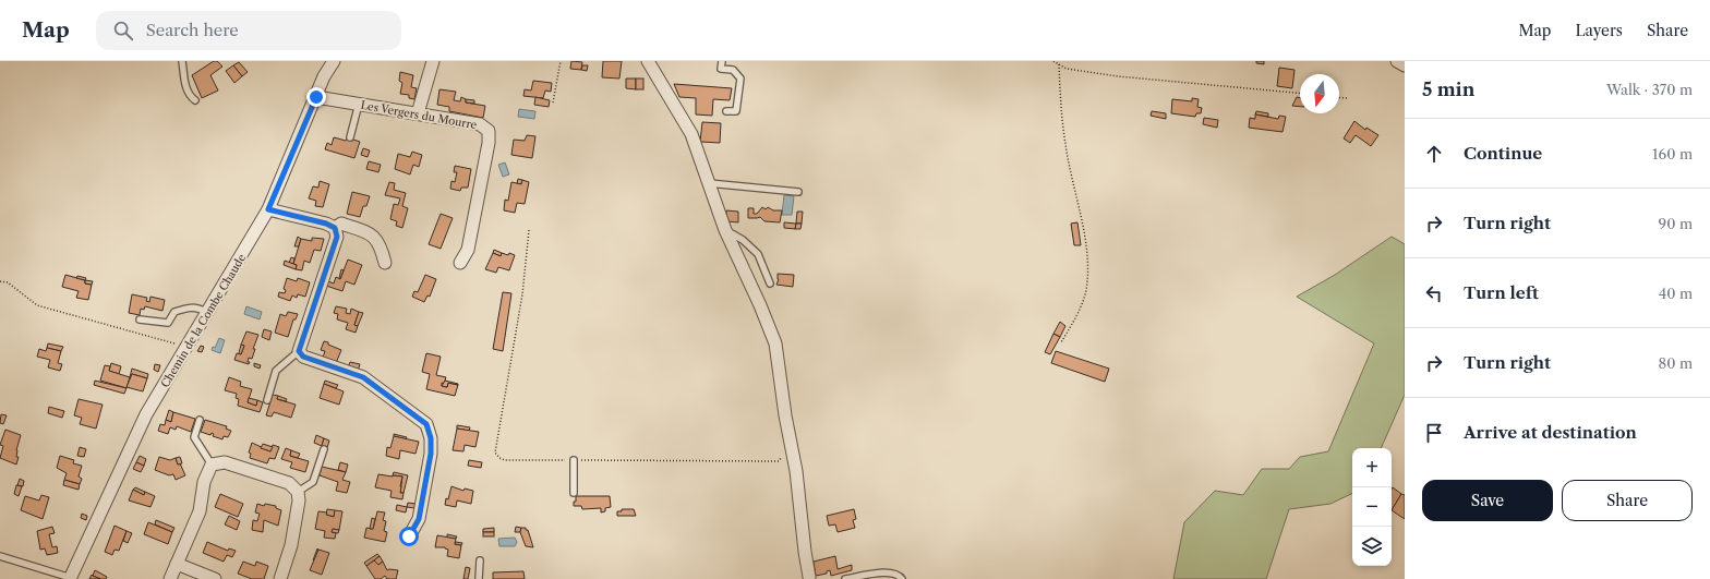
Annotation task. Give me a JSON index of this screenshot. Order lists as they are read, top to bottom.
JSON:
{
  "streets": {
    "street": ["Les Vergers du Mourre", "Chemin de la Combe Chaude"]
  },
  "crossings": [
    ["Les Vergers du Mourre", "Chemin de la Combe Chaude"]
  ],
  "north": "bottom",
  "page": {
    "header": "Map",
    "search": "Search here",
    "nav": ["Map", "Layers", "Share"],
    "heading": ["5 min", "Walk · 370 m"],
    "list": [
      ["Continue", "160 m"],
      ["Turn right", "90 m"],
      ["Turn left", "40 m"],
      ["Turn right", "80 m"],
      "Arrive at destination"
    ],
    "map_buttons": ["+", "−"],
    "buttons": ["Save", "Share"]
  }
}
